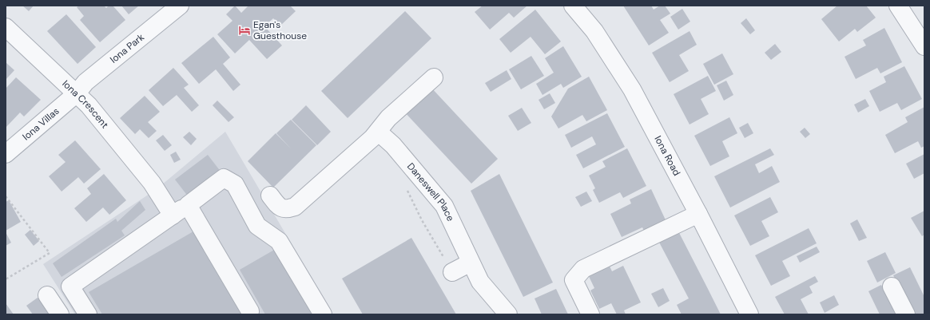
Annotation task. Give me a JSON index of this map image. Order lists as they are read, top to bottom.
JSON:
{
  "streets": {
    "street": [
      "Iona Park",
      "Iona Crescent",
      "Iona Villas",
      "Iona Road",
      "Daneswell Place"
    ]
  },
  "crossings": [
    ["Iona Park", "Iona Crescent"],
    ["Iona Park", "Iona Villas"],
    ["Iona Crescent", "Iona Villas"]
  ],
  "places": {
    "hotel": ["Egan's Guesthouse"]
  }
}
